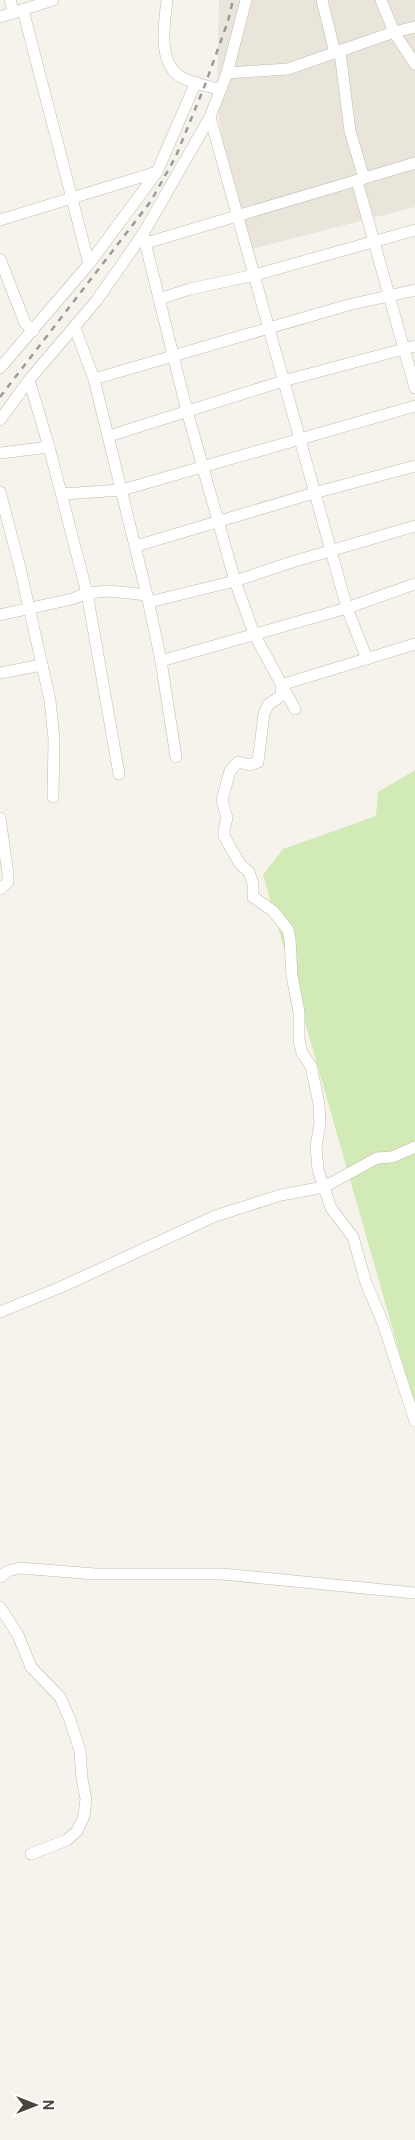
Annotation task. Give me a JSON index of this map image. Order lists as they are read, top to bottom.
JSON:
{
  "north": "right"
}
